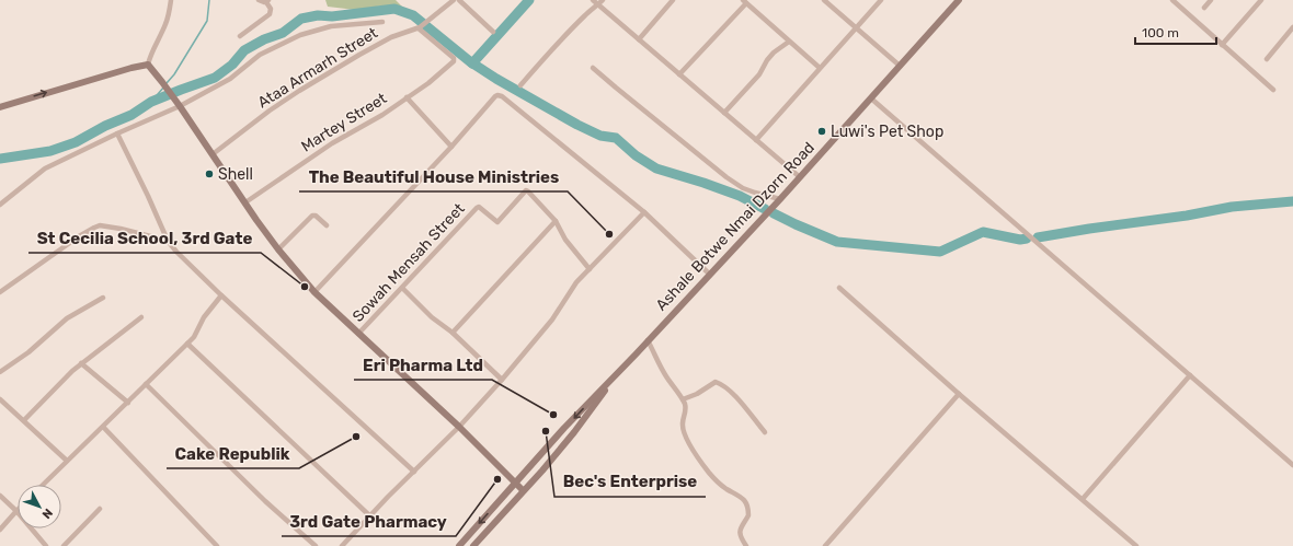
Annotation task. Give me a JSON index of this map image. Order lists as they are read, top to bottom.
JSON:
{
  "streets": {
    "main road": ["Ashale Botwe Nmai Dzorn Road"],
    "street": ["Ataa Armarh Street", "Martey Street", "Sowah Mensah Street"]
  },
  "crossings": [
    ["Ataa Armarh Street", "Martey Street"]
  ],
  "places": [
    "Luwi's Pet Shop",
    "Shell",
    "The Beautiful House Ministries",
    "St Cecilia School, 3rd Gate",
    "Eri Pharma Ltd",
    "Bec's Enterprise",
    "Cake Republik",
    "3rd Gate Pharmacy"
  ],
  "scale_bar": "100 m",
  "north": "bottom right"
}
